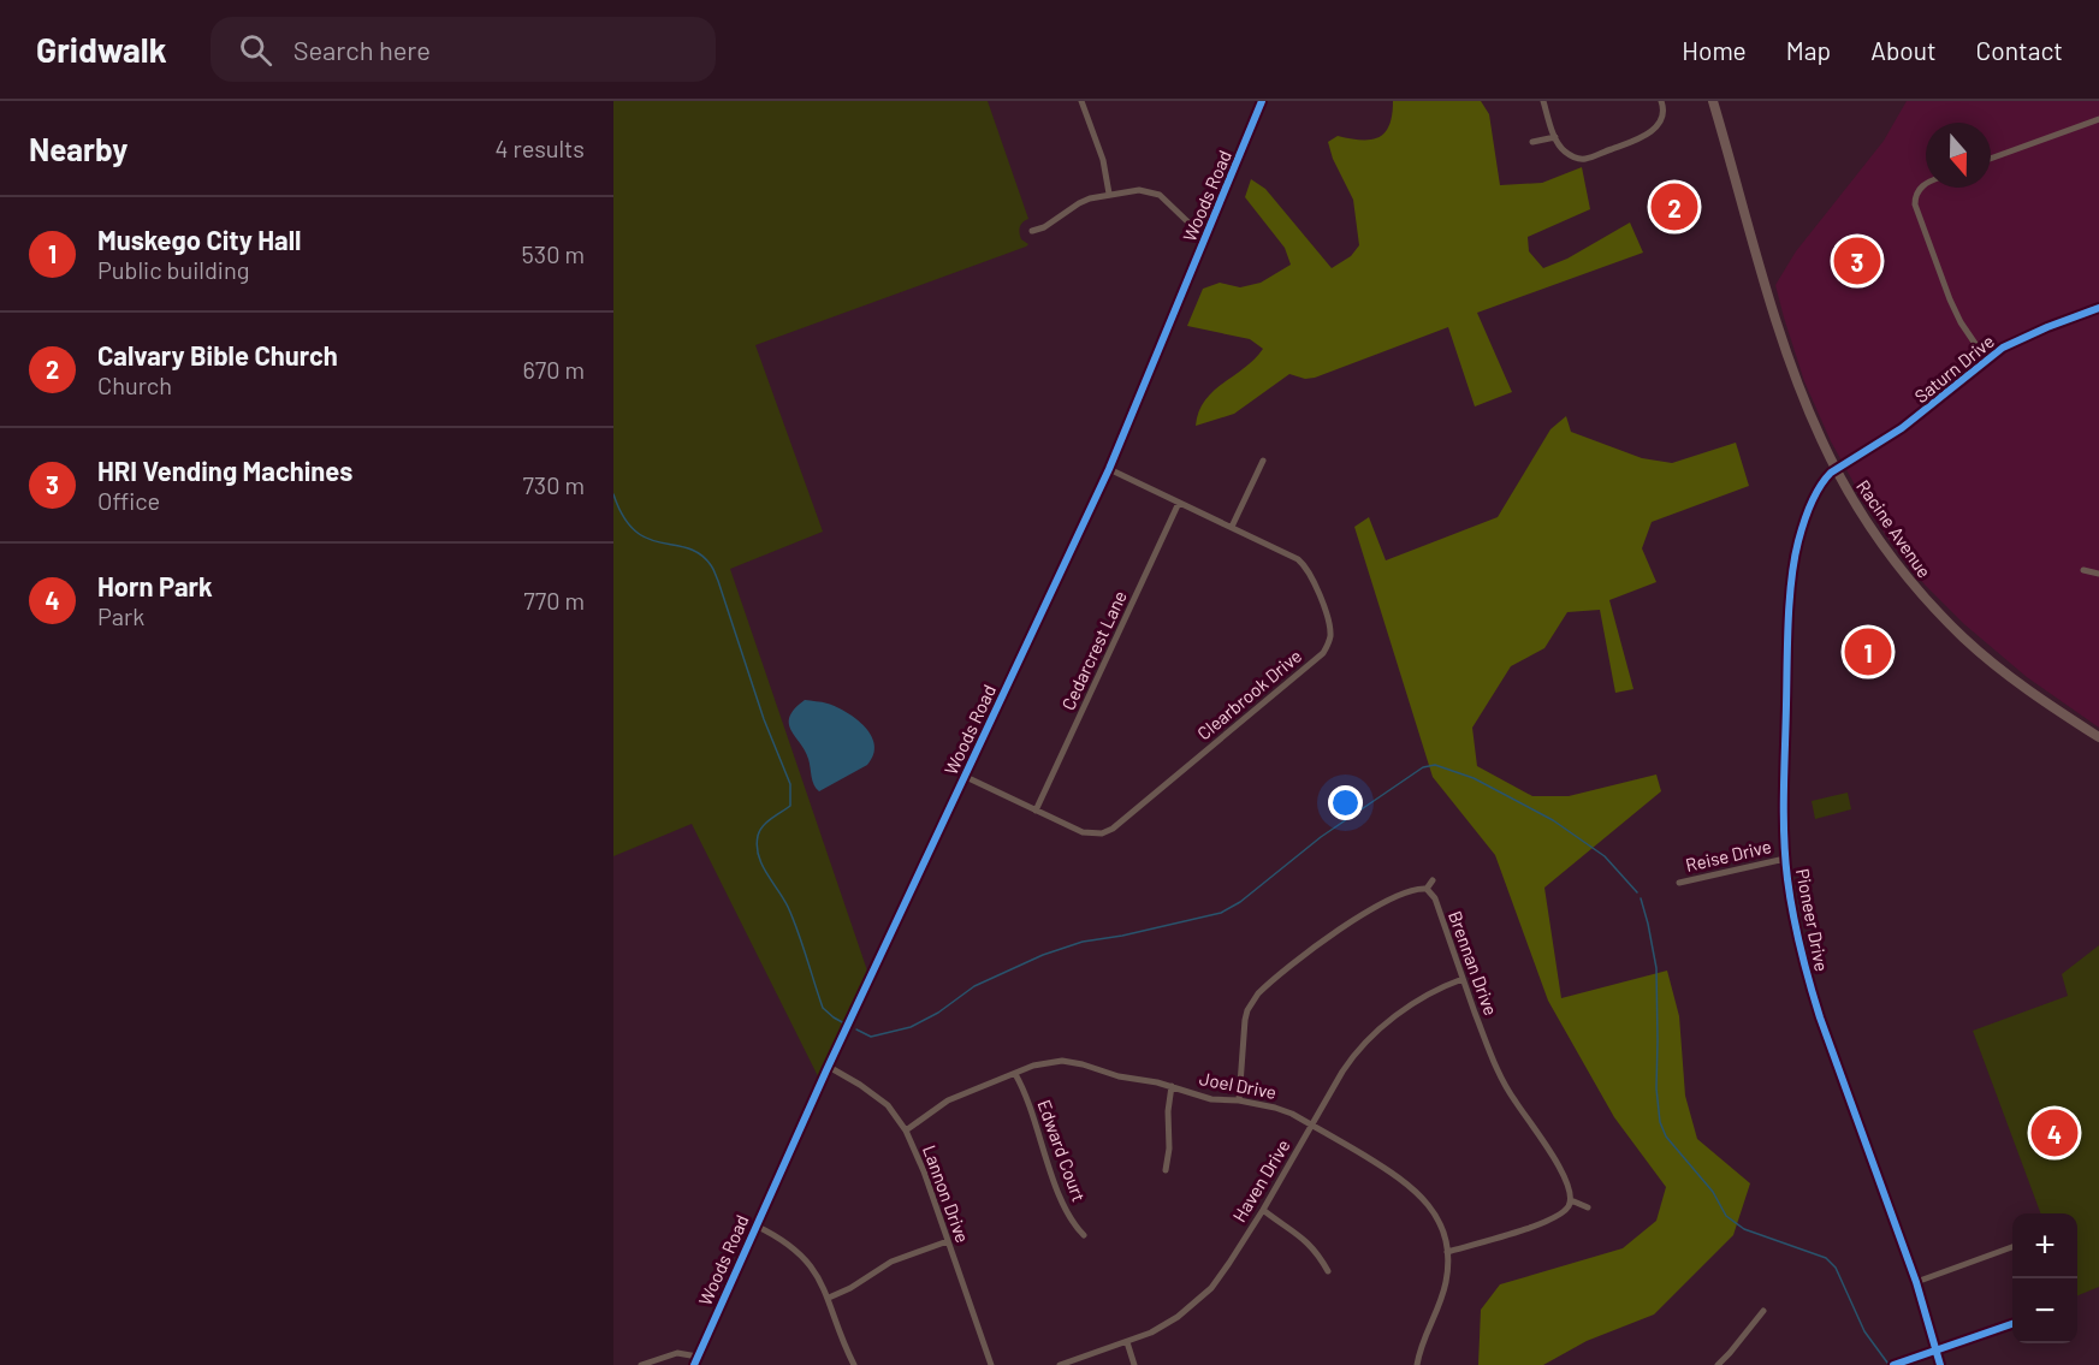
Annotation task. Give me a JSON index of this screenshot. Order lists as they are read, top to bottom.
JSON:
{
  "streets": {
    "main road": ["Racine Avenue"],
    "street": [
      "Woods Road",
      "Saturn Drive",
      "Cedarcrest Lane",
      "Clearbrook Drive",
      "Reise Drive",
      "Pioneer Drive",
      "Brennan Drive",
      "Joel Drive",
      "Edward Court",
      "Haven Drive",
      "Lannon Drive"
    ]
  },
  "crossings": [
    ["Woods Road", "Clearbrook Drive"],
    ["Woods Road", "Lannon Drive"],
    ["Saturn Drive", "Racine Avenue"],
    ["Saturn Drive", "Pioneer Drive"],
    ["Racine Avenue", "Pioneer Drive"],
    ["Cedarcrest Lane", "Clearbrook Drive"],
    ["Reise Drive", "Pioneer Drive"],
    ["Brennan Drive", "Haven Drive"],
    ["Joel Drive", "Edward Court"],
    ["Joel Drive", "Haven Drive"],
    ["Joel Drive", "Lannon Drive"]
  ],
  "north": "bottom",
  "page": {
    "header": "Gridwalk",
    "search": "Search here",
    "nav": [
      "Home",
      "Map",
      "About",
      "Contact"
    ],
    "heading": ["Nearby", "4 results"],
    "pins": [
      "2",
      "3",
      "1",
      "4"
    ],
    "list": [
      {
        "mark": "1",
        "name": "Muskego City Hall",
        "note": "Public building",
        "value": "530 m"
      },
      {
        "mark": "2",
        "name": "Calvary Bible Church",
        "note": "Church",
        "value": "670 m"
      },
      {
        "mark": "3",
        "name": "HRI Vending Machines",
        "note": "Office",
        "value": "730 m"
      },
      {
        "mark": "4",
        "name": "Horn Park",
        "note": "Park",
        "value": "770 m"
      }
    ],
    "map_buttons": ["+", "−"]
  }
}
